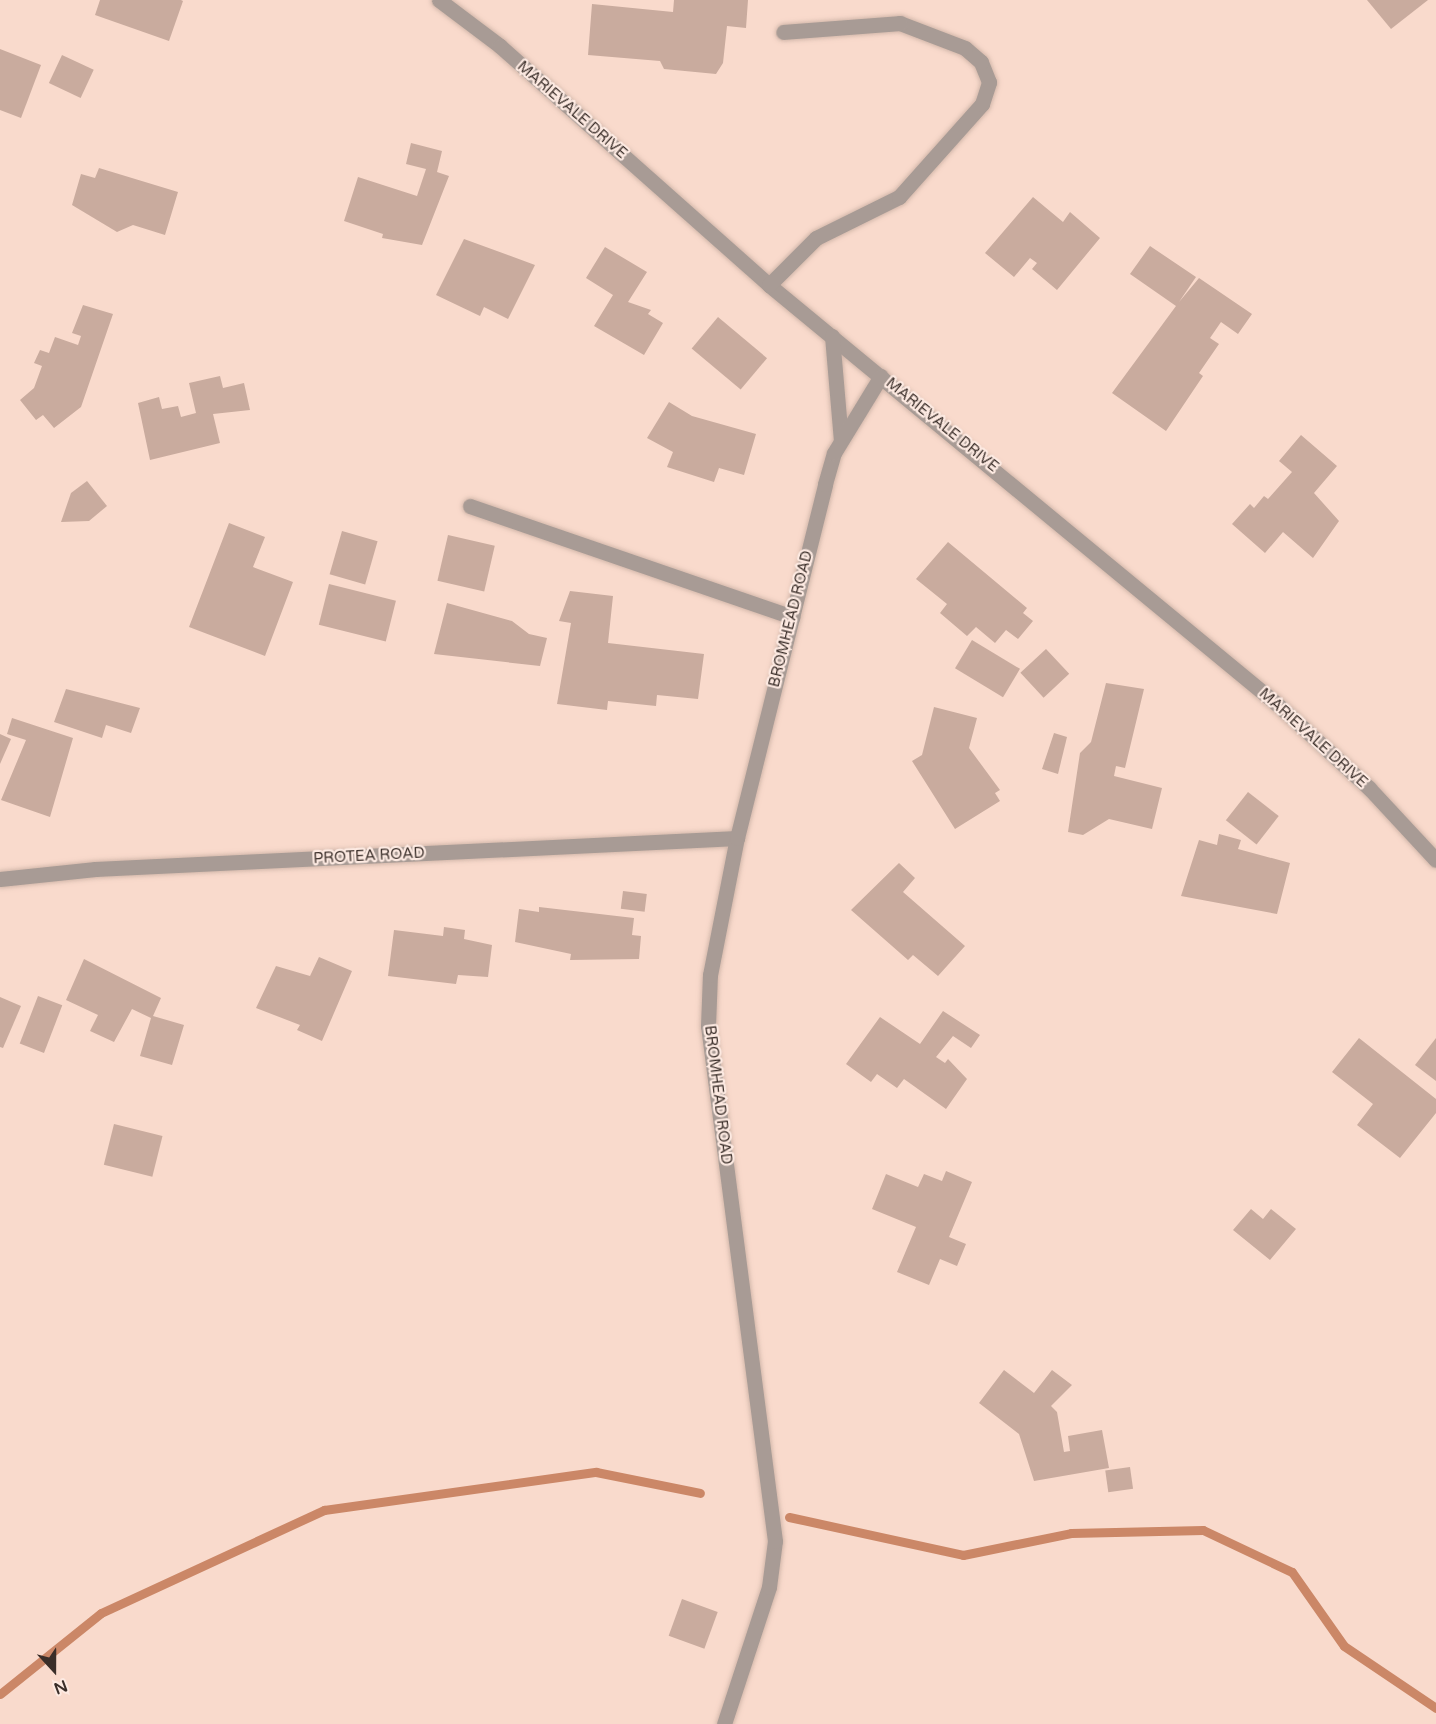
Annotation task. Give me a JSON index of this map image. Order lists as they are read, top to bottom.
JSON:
{
  "streets": {
    "street": ["MARIEVALE DRIVE", "BROMHEAD ROAD", "PROTEA ROAD"]
  },
  "crossings": [
    ["MARIEVALE DRIVE", "BROMHEAD ROAD"],
    ["BROMHEAD ROAD", "PROTEA ROAD"]
  ],
  "north": "bottom"
}
